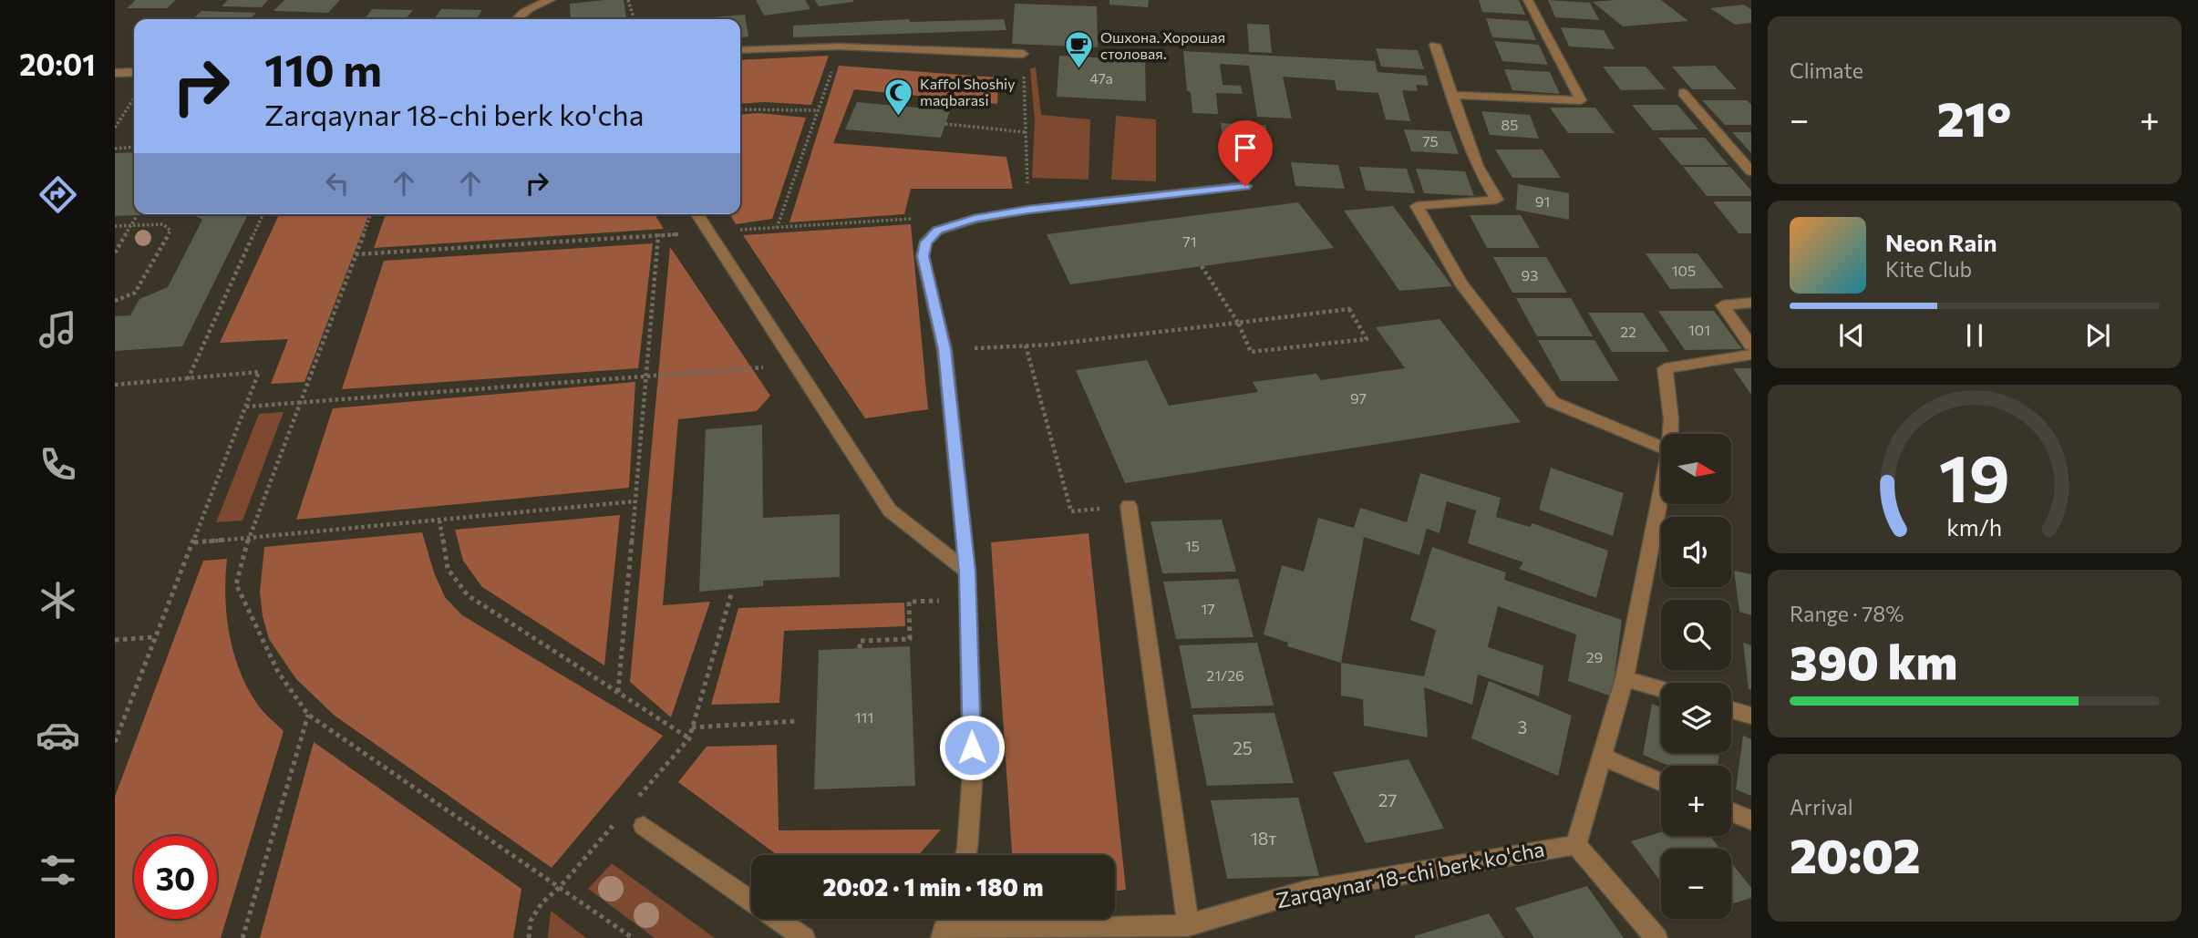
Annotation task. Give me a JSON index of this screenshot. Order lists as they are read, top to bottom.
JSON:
{
  "streets": {
    "street": ["Zarqaynar 18-chi berk ko'cha"]
  },
  "places": {
    "cafe": ["Ошхона. Хорошая столовая."],
    "mosque": ["Kaffol Shoshiy maqbarasi"]
  },
  "house_numbers": [
    "47а",
    "85",
    "75",
    "91",
    "71",
    "105",
    "93",
    "101",
    "22",
    "97",
    "15",
    "17",
    "29",
    "21/26",
    "111",
    "3",
    "25",
    "27",
    "18т"
  ],
  "north": "right",
  "page": {
    "tabs": "20:01",
    "tile": [
      "Climate",
      ["Range · 78%", "390 km"],
      ["Arrival", "20:02"]
    ],
    "turn": ["110 m", "Zarqaynar 18-chi berk ko'cha"],
    "heat": ["−", "21°", "+"],
    "song": ["Neon Rain", "Kite Club"],
    "map_buttons": ["+", "−"],
    "limit": "30",
    "trip": "20:02 · 1 min · 180 m",
    "gauge": ["19", "km/h"]
  }
}
